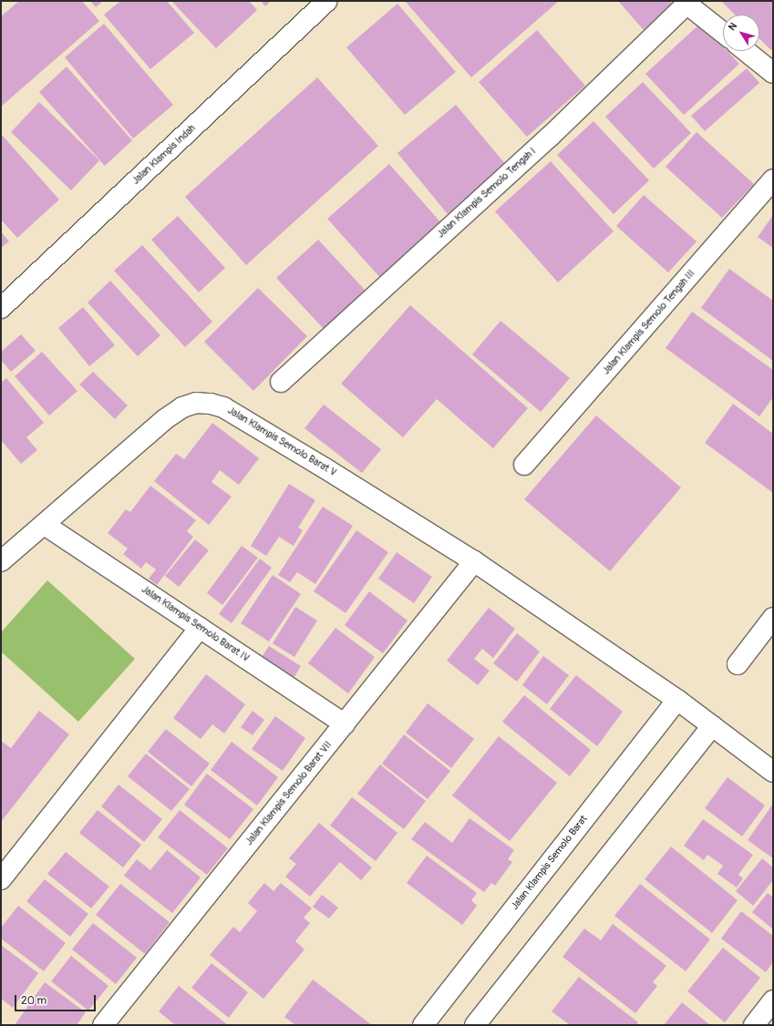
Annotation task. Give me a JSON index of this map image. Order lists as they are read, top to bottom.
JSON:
{
  "streets": {
    "street": [
      "Jalan Klampis Indah",
      "Jalan Klampis Semolo Tengah I",
      "Jalan Klampis Semolo Tengah III",
      "Jalan Klampis Semolo Barat V",
      "Jalan Klampis Semolo Barat IV",
      "Jalan Klampis Semolo Barat VII",
      "Jalan Klampis Semolo Barat"
    ]
  },
  "crossings": [
    ["Jalan Klampis Semolo Barat V", "Jalan Klampis Semolo Barat IV"],
    ["Jalan Klampis Semolo Barat V", "Jalan Klampis Semolo Barat VII"],
    ["Jalan Klampis Semolo Barat IV", "Jalan Klampis Semolo Barat VII"]
  ],
  "scale_bar": "20 m",
  "north": "top left"
}
